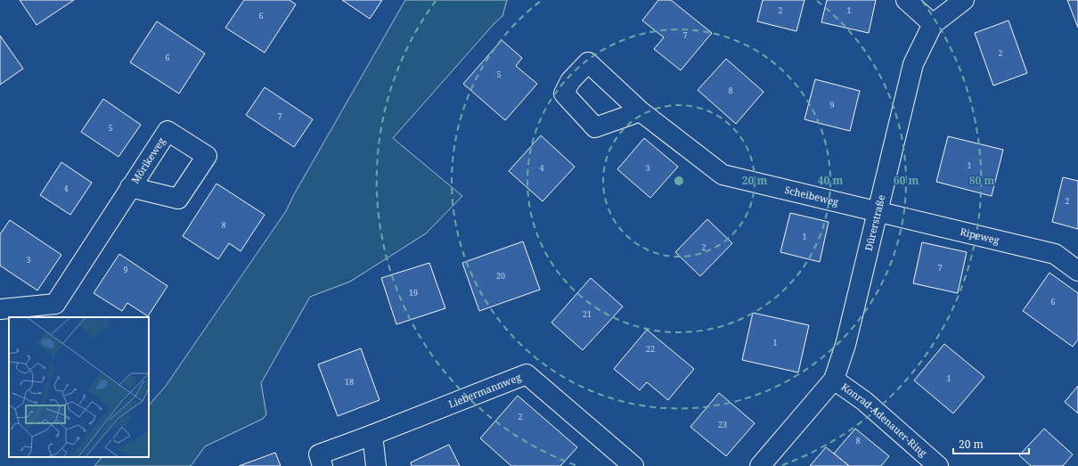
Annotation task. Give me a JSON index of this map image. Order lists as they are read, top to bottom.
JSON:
{
  "streets": {
    "street": [
      "Mörikeweg",
      "Scheibeweg",
      "Dürerstraße",
      "Ripeweg",
      "Liebermannweg",
      "Konrad-Adenauer-Ring"
    ]
  },
  "crossings": [
    ["Scheibeweg", "Dürerstraße"],
    ["Scheibeweg", "Ripeweg"],
    ["Dürerstraße", "Ripeweg"],
    ["Dürerstraße", "Konrad-Adenauer-Ring"]
  ],
  "house_numbers": [
    "2",
    "1",
    "6",
    "7",
    "2",
    "6",
    "5",
    "8",
    "9",
    "7",
    "5",
    "1",
    "4",
    "3",
    "4",
    "2",
    "8",
    "1",
    "2",
    "3",
    "7",
    "9",
    "20",
    "19",
    "6",
    "21",
    "1",
    "22",
    "1",
    "18",
    "2",
    "23",
    "8"
  ],
  "scale_bar": "20 m",
  "rings": [
    "20 m",
    "40 m",
    "60 m",
    "80 m"
  ]
}
